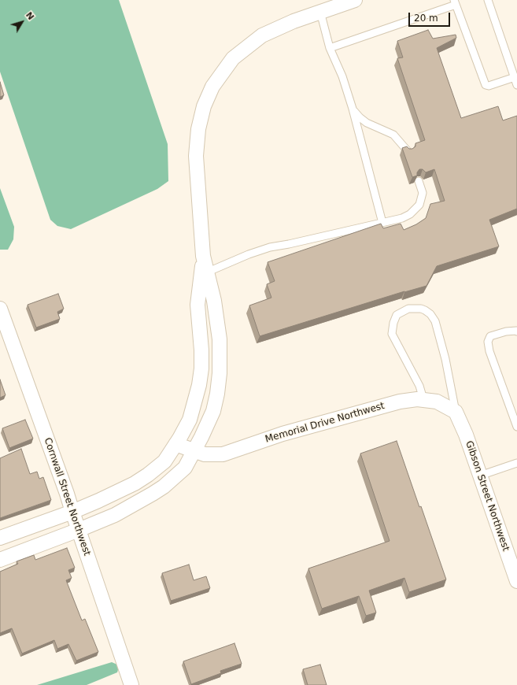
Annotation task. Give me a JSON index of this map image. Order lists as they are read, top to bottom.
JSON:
{
  "streets": {
    "street": ["Memorial Drive Northwest", "Gibson Street Northwest", "Cornwall Street Northwest"]
  },
  "crossings": [
    ["Memorial Drive Northwest", "Gibson Street Northwest"]
  ],
  "scale_bar": "20 m",
  "north": "top right"
}
